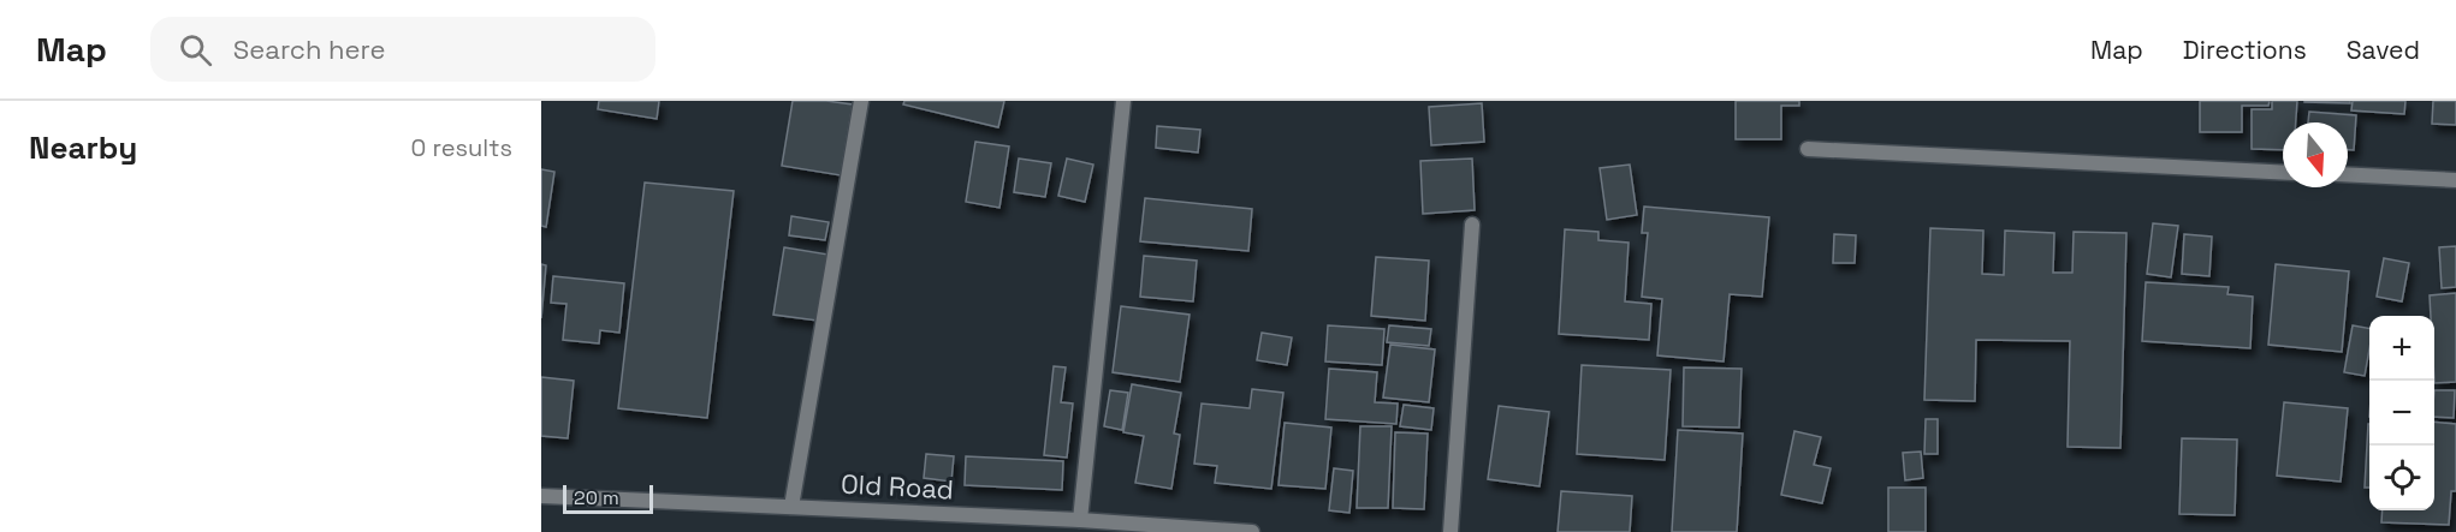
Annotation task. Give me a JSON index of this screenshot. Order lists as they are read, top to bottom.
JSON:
{
  "streets": {
    "street": ["Old Road"]
  },
  "scale_bar": "20 m",
  "north": "bottom",
  "page": {
    "header": "Map",
    "search": "Search here",
    "nav": ["Map", "Directions", "Saved"],
    "heading": ["Nearby", "0 results"],
    "map_buttons": ["+", "−"],
    "scale": "20 m"
  }
}
